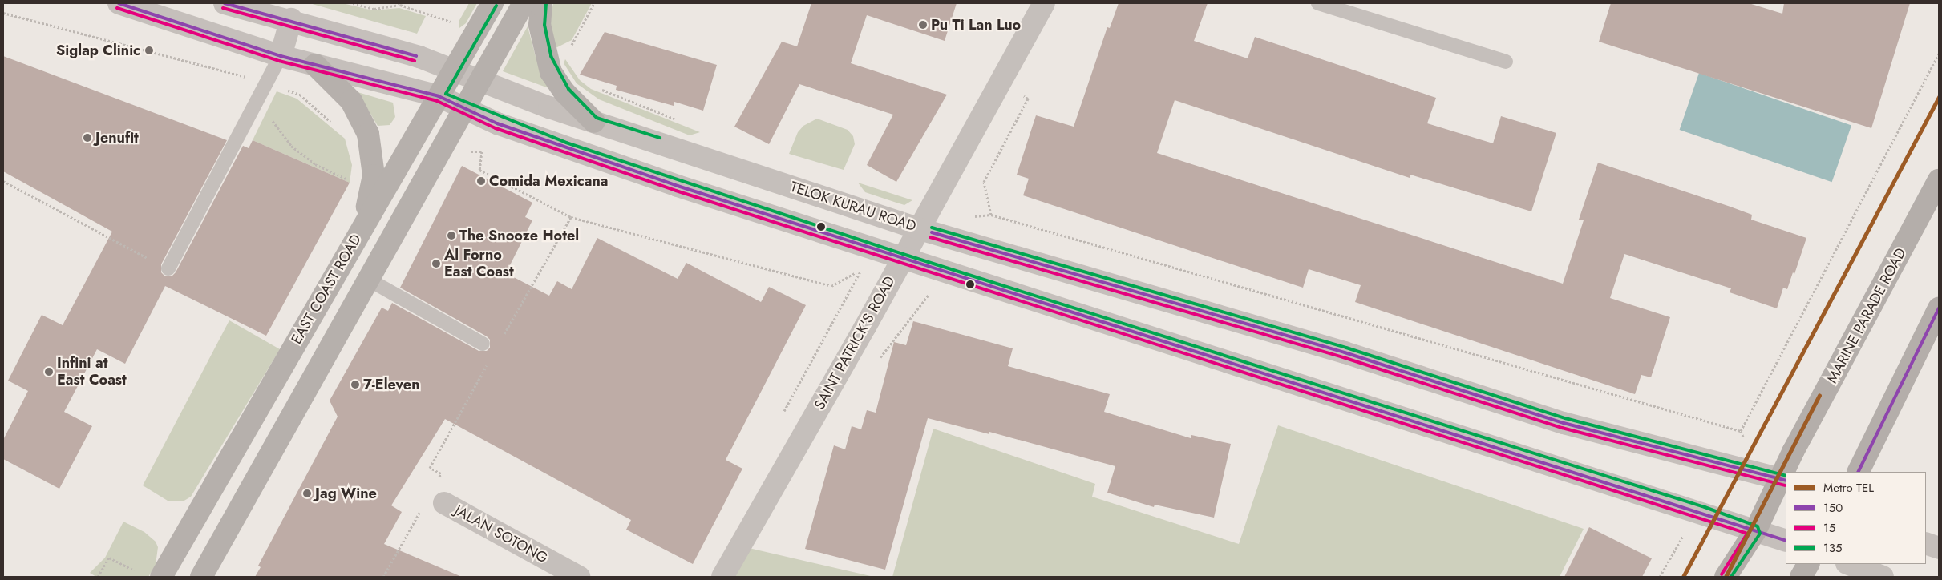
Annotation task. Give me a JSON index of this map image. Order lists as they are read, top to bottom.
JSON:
{
  "streets": {
    "main road": ["EAST COAST ROAD", "MARINE PARADE ROAD"],
    "street": ["TELOK KURAU ROAD", "SAINT PATRICK'S ROAD", "JALAN SOTONG"]
  },
  "crossings": [
    ["TELOK KURAU ROAD", "EAST COAST ROAD"],
    ["TELOK KURAU ROAD", "MARINE PARADE ROAD"],
    ["TELOK KURAU ROAD", "SAINT PATRICK'S ROAD"]
  ],
  "places": [
    "Pu Ti Lan Luo",
    "Siglap Clinic",
    "Jenufit",
    "Comida Mexicana",
    "The Snooze Hotel",
    "Al Forno East Coast",
    "Infini at East Coast",
    "7-Eleven",
    "Jag Wine"
  ],
  "lines": [
    "transit line 150",
    "transit line 135",
    "transit line 15",
    "metro line TEL"
  ],
  "legend": [
    "Metro TEL",
    "150",
    "15",
    "135"
  ]
}
